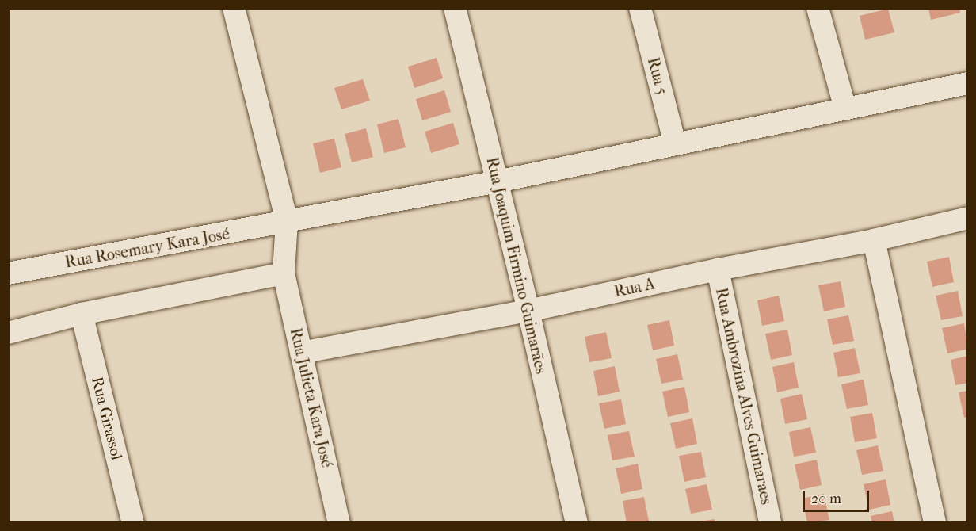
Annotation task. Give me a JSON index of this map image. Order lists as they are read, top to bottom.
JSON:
{
  "streets": {
    "street": [
      "Rua 5",
      "Rua Rosemary Kara José",
      "Rua Joaquim Firmino Guimarães",
      "Rua A",
      "Rua Ambrozina Alves Guimaraes",
      "Rua Julieta Kara José",
      "Rua Girassol"
    ]
  },
  "crossings": [
    ["Rua 5", "Rua Rosemary Kara José"],
    ["Rua Rosemary Kara José", "Rua Joaquim Firmino Guimarães"],
    ["Rua Rosemary Kara José", "Rua Julieta Kara José"],
    ["Rua Joaquim Firmino Guimarães", "Rua A"],
    ["Rua A", "Rua Ambrozina Alves Guimaraes"],
    ["Rua A", "Rua Julieta Kara José"]
  ],
  "scale_bar": "20 m"
}
